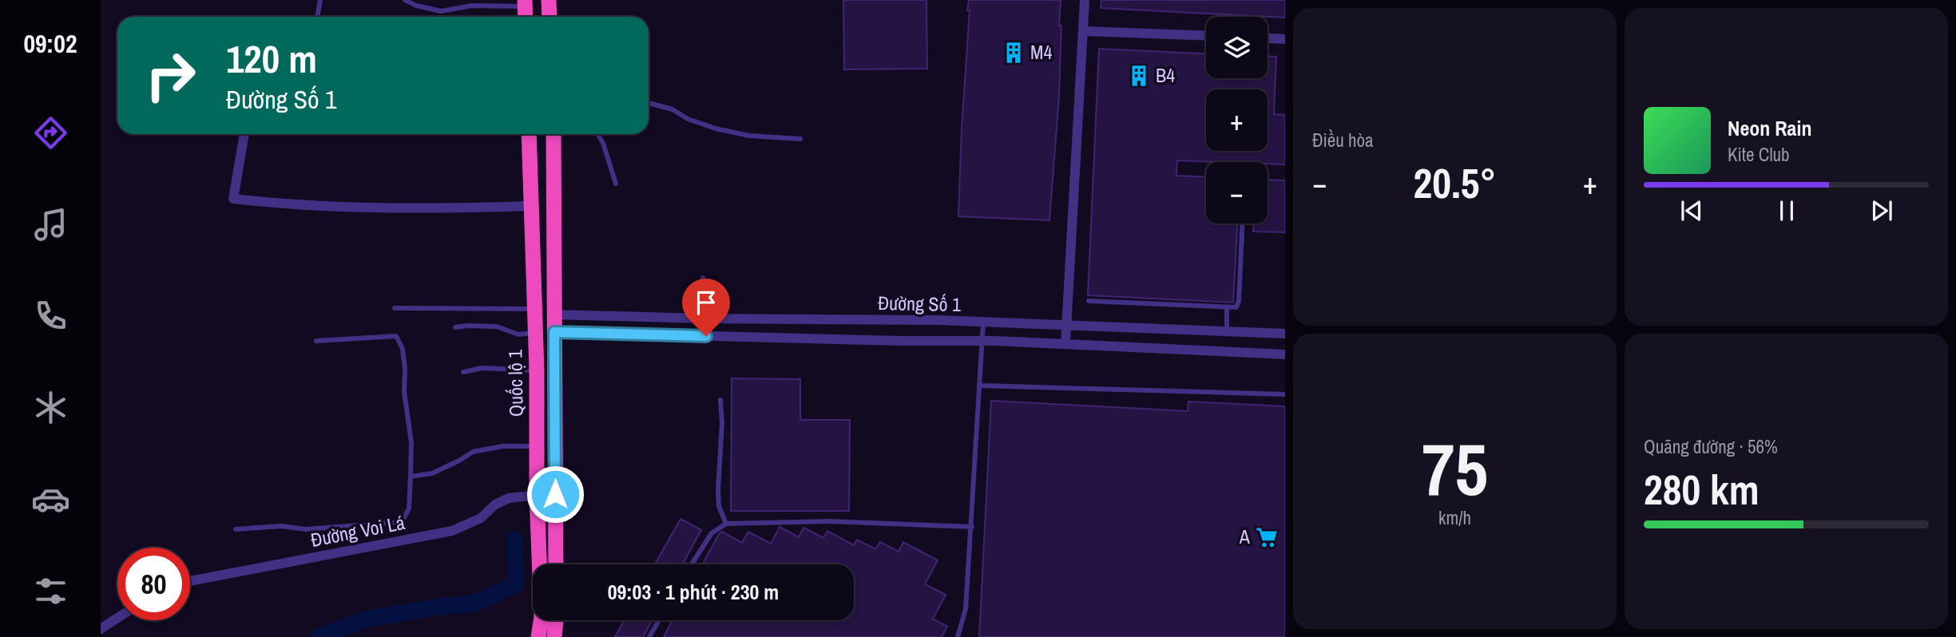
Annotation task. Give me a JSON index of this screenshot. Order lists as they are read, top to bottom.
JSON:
{
  "streets": {
    "highway": ["Quốc lộ 1"],
    "street": ["Đường Số 1", "Đường Voi Lá"]
  },
  "crossings": [
    ["Đường Số 1", "Quốc lộ 1"],
    ["Quốc lộ 1", "Đường Voi Lá"]
  ],
  "places": {
    "building": ["M4", "B4"],
    "supermarket": ["A"]
  },
  "page": {
    "tabs": "09:02",
    "tile": [
      "Điều hòa",
      ["75", "km/h"],
      ["Quãng đường · 56%", "280 km"]
    ],
    "map_buttons": ["+", "−"],
    "turn": ["120 m", "Đường Số 1"],
    "song": ["Neon Rain", "Kite Club"],
    "heat": ["−", "20.5°", "+"],
    "limit": "80",
    "trip": "09:03 · 1 phút · 230 m"
  }
}
